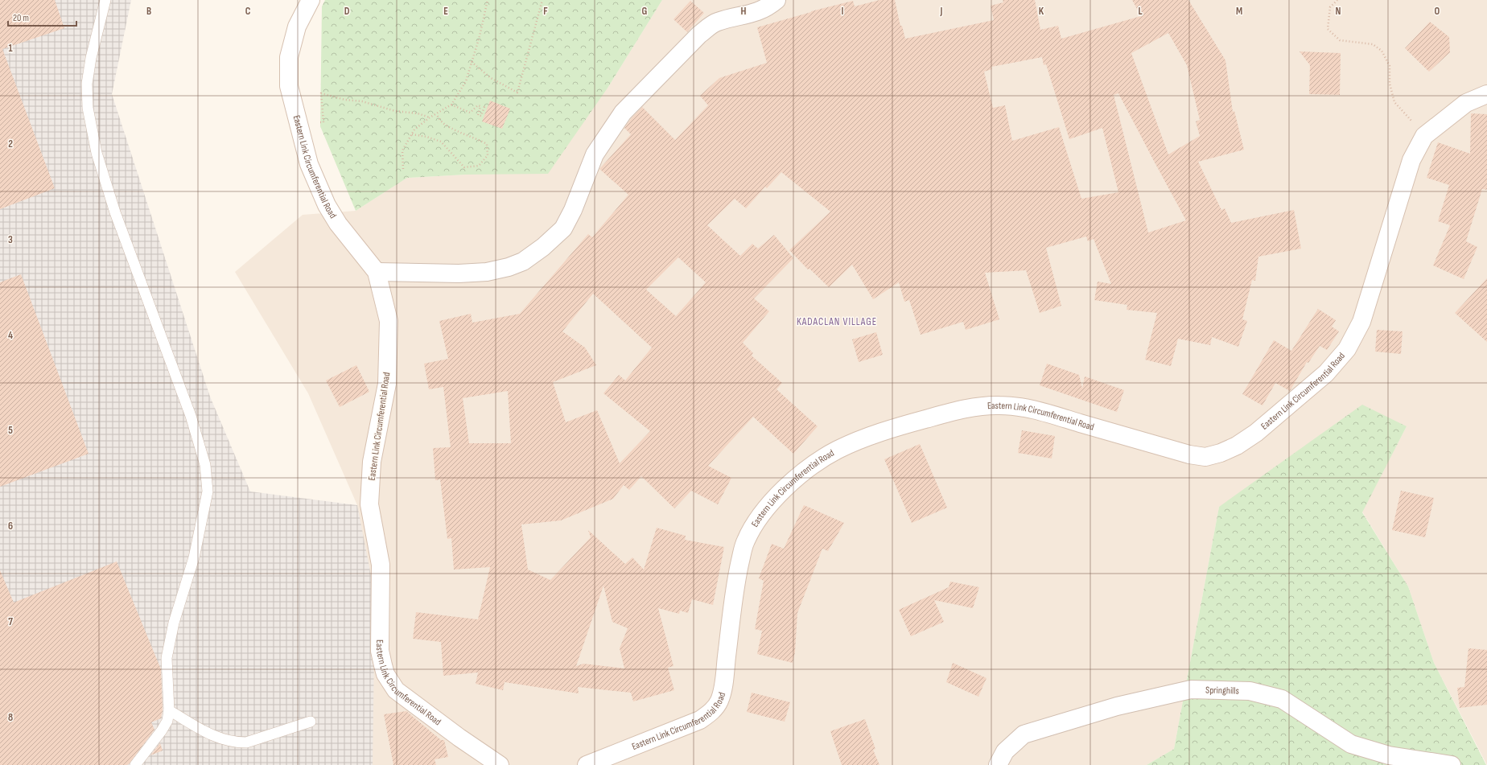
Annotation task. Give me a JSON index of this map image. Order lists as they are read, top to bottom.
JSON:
{
  "streets": {
    "main road": ["Eastern Link Circumferential Road", "Springhills"]
  },
  "districts": ["KADACLAN VILLAGE"],
  "scale_bar": "20 m",
  "grid": {
    "columns": [
      "B",
      "C",
      "D",
      "E",
      "F",
      "G",
      "H",
      "I",
      "J",
      "K",
      "L",
      "M",
      "N",
      "O"
    ],
    "rows": [
      "1",
      "2",
      "3",
      "4",
      "5",
      "6",
      "7",
      "8"
    ]
  }
}
